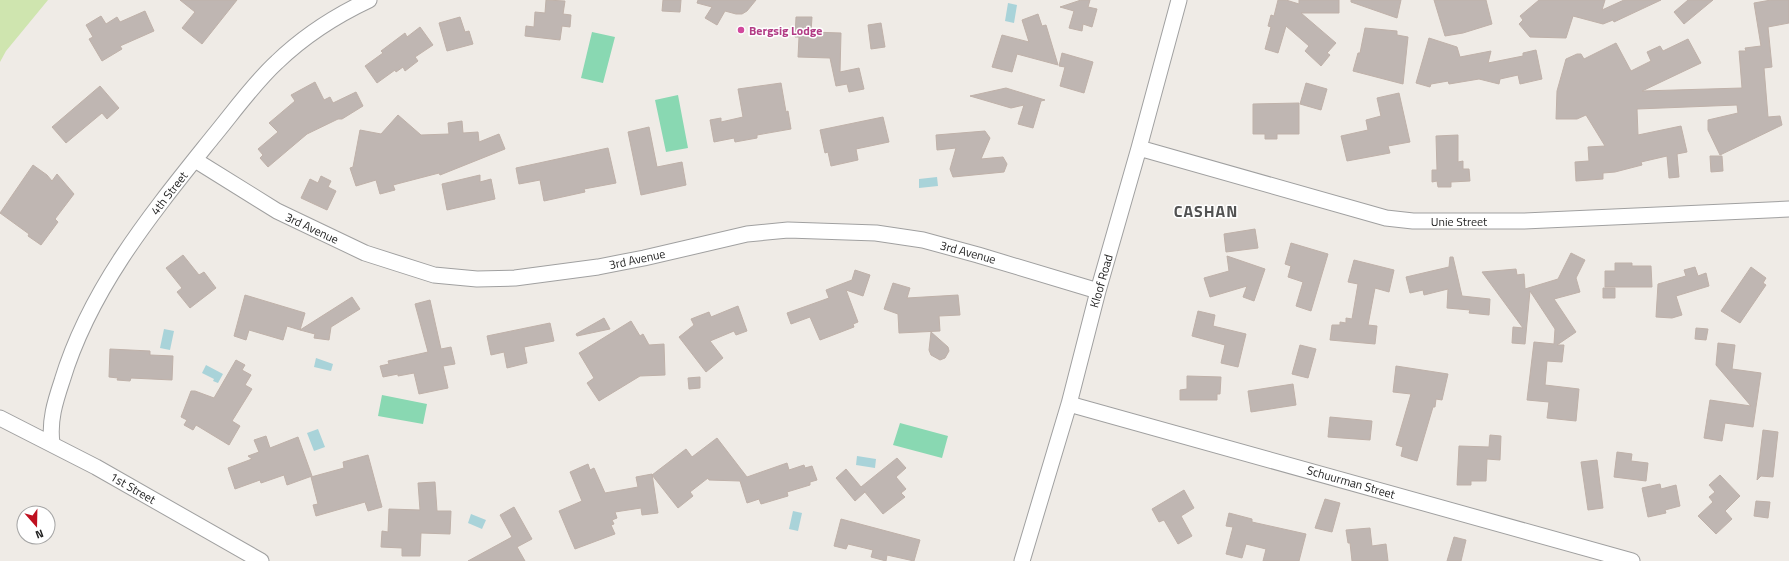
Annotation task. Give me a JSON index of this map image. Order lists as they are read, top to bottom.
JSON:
{
  "streets": {
    "street": [
      "4th Street",
      "Unie Street",
      "3rd Avenue",
      "Kloof Road",
      "Schuurman Street",
      "1st Street"
    ]
  },
  "crossings": [
    ["4th Street", "3rd Avenue"],
    ["4th Street", "1st Street"],
    ["Unie Street", "Kloof Road"],
    ["3rd Avenue", "Kloof Road"],
    ["Kloof Road", "Schuurman Street"]
  ],
  "districts": ["CASHAN"],
  "places": ["Bergsig Lodge"],
  "north": "bottom"
}
